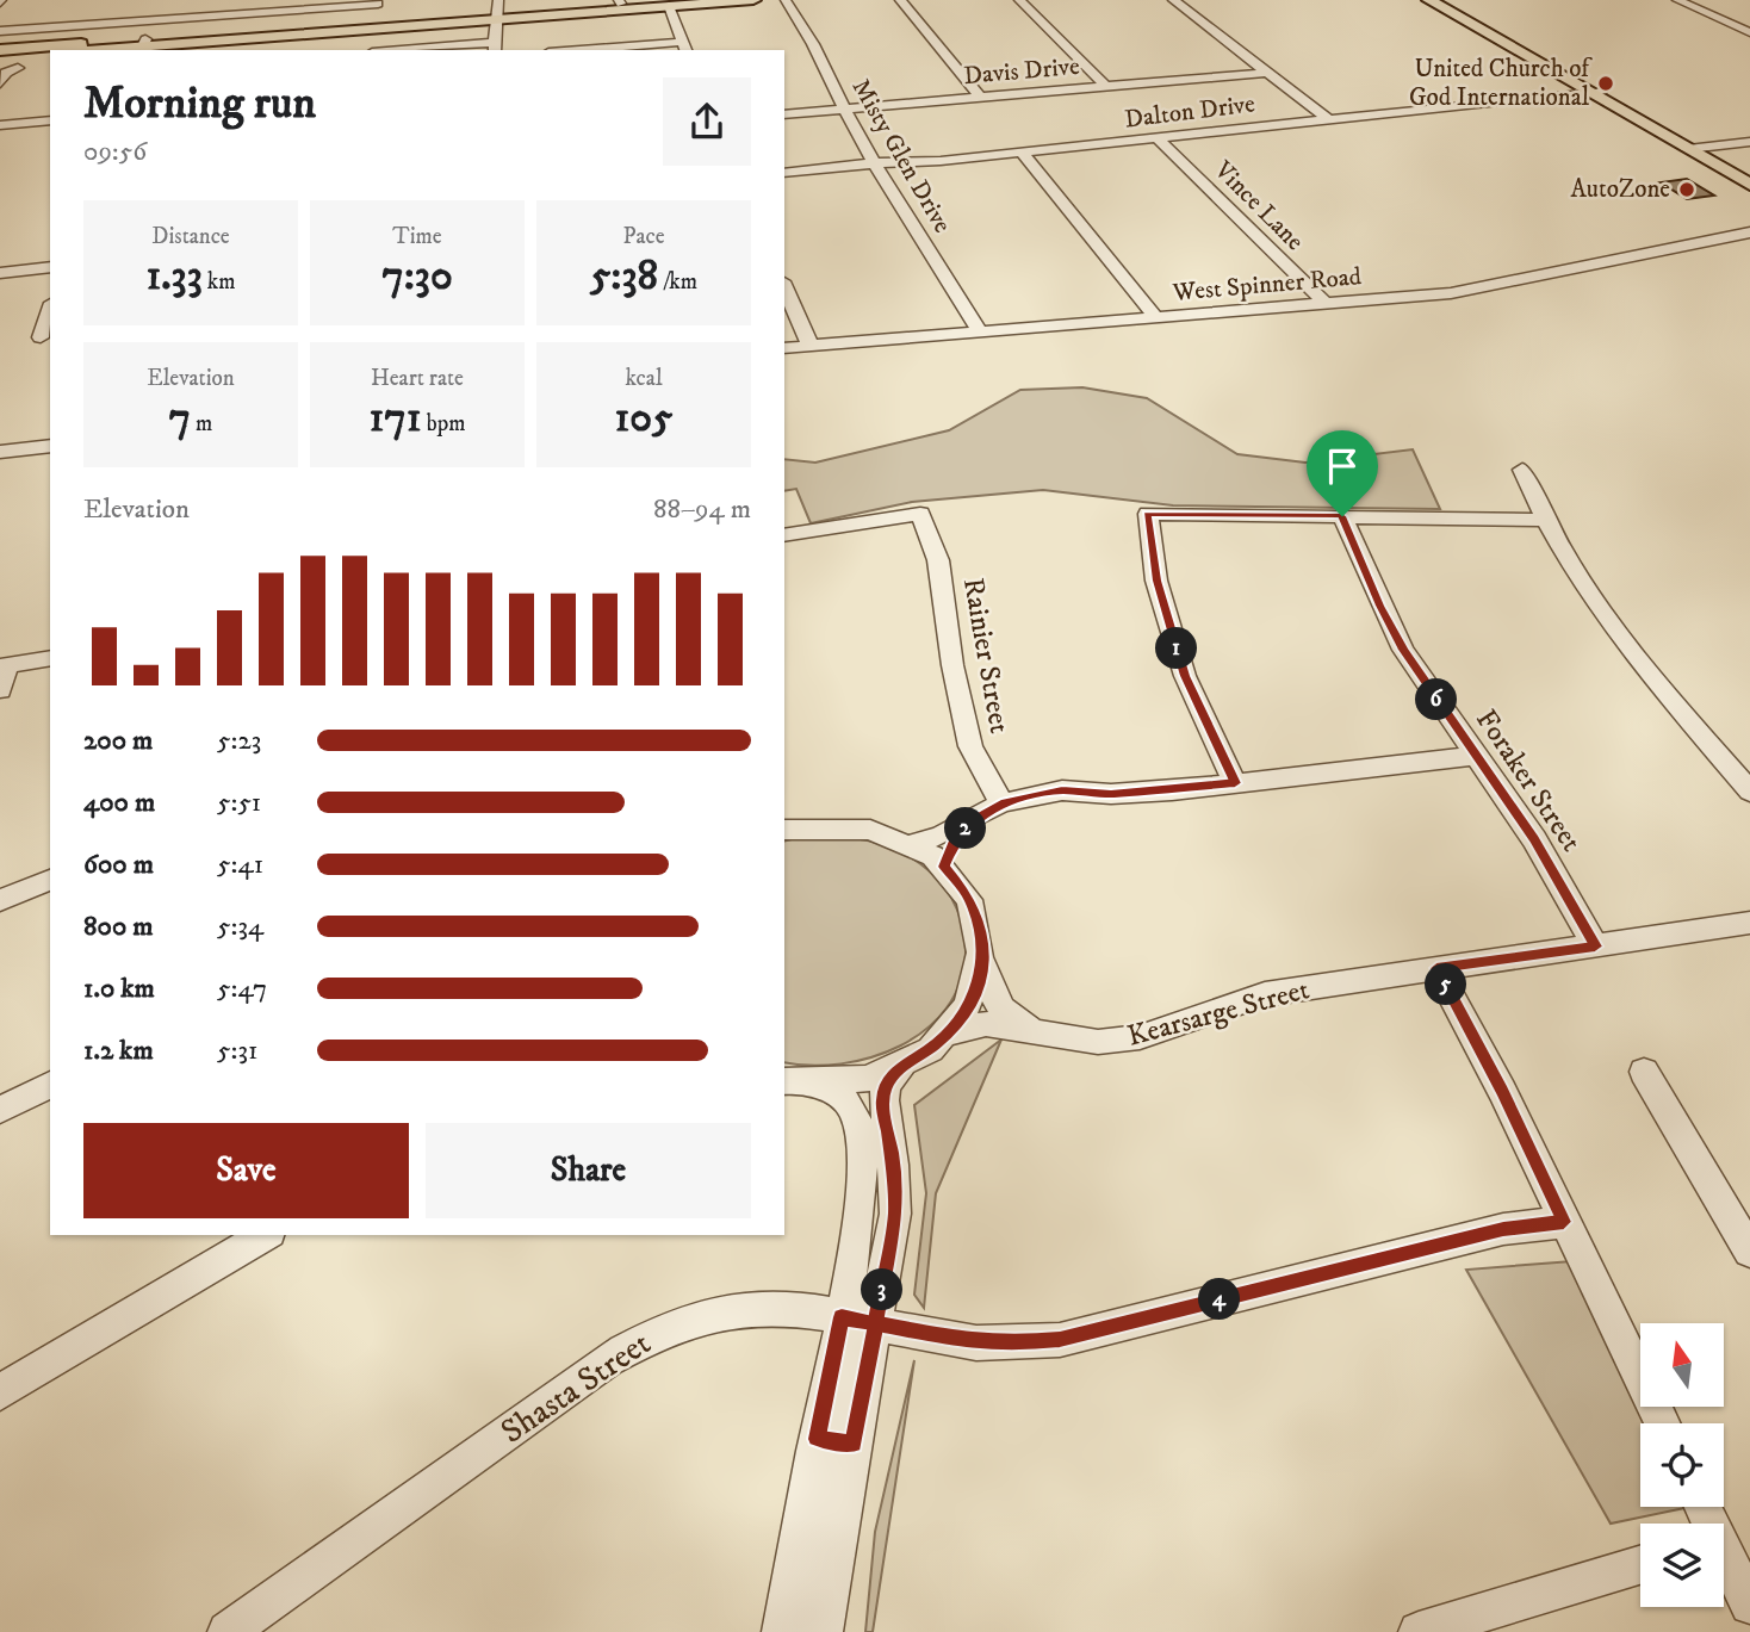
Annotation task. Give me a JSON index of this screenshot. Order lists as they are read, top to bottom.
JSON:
{
  "streets": {
    "street": [
      "Davis Drive",
      "Dalton Drive",
      "Misty Glen Drive",
      "Vince Lane",
      "West Spinner Road",
      "Rainier Street",
      "Foraker Street",
      "Kearsarge Street",
      "Shasta Street"
    ]
  },
  "crossings": [
    ["Davis Drive", "Misty Glen Drive"],
    ["Dalton Drive", "Misty Glen Drive"],
    ["Dalton Drive", "Vince Lane"],
    ["Misty Glen Drive", "West Spinner Road"],
    ["Vince Lane", "West Spinner Road"],
    ["Foraker Street", "Kearsarge Street"]
  ],
  "places": ["United Church of God International", "AutoZone"],
  "north": "top",
  "page": {
    "heading": ["Morning run", "09:56"],
    "stats": [
      ["Distance", "1.33 km"],
      ["Time", "7:30"],
      ["Pace", "5:38 /km"],
      ["Elevation", "7 m"],
      ["Heart rate", "171 bpm"],
      ["kcal", "105"]
    ],
    "chart": ["Elevation", "88–94 m"],
    "pins": [
      "1",
      "6",
      "2",
      "5",
      "3",
      "4"
    ],
    "list": [
      {
        "name": "200 m",
        "note": "5:23"
      },
      {
        "name": "400 m",
        "note": "5:51"
      },
      {
        "name": "600 m",
        "note": "5:41"
      },
      {
        "name": "800 m",
        "note": "5:34"
      },
      {
        "name": "1.0 km",
        "note": "5:47"
      },
      {
        "name": "1.2 km",
        "note": "5:31"
      }
    ],
    "buttons": ["Save", "Share"]
  }
}
